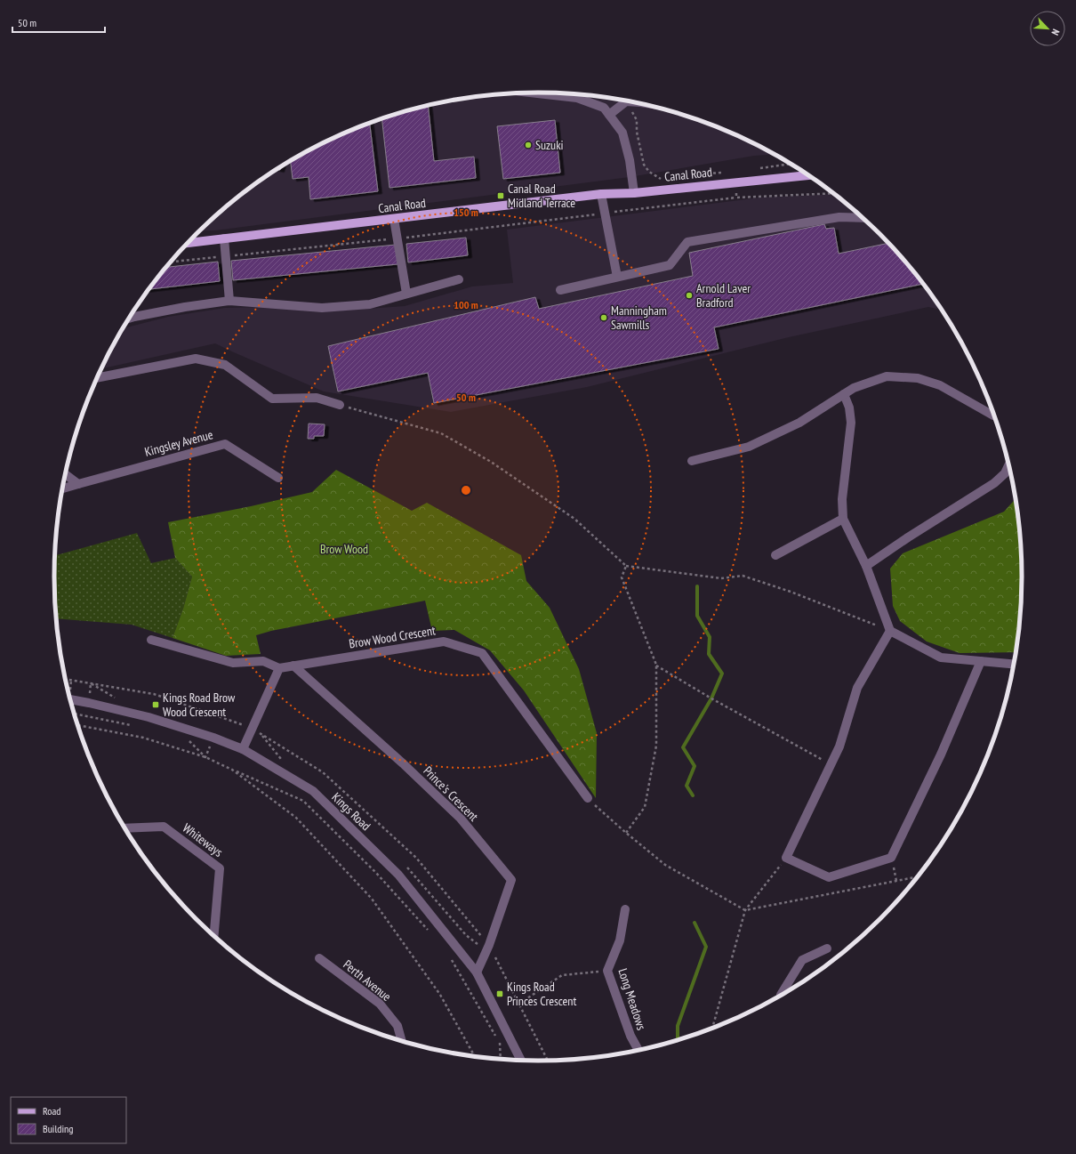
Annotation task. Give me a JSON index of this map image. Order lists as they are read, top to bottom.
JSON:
{
  "streets": {
    "main road": ["Canal Road"],
    "street": [
      "Kingsley Avenue",
      "Brow Wood Crescent",
      "Prince's Crescent",
      "Kings Road",
      "Whiteways",
      "Perth Avenue",
      "Long Meadows"
    ]
  },
  "crossings": [
    ["Brow Wood Crescent", "Prince's Crescent"],
    ["Prince's Crescent", "Kings Road"]
  ],
  "parks": ["Brow Wood"],
  "places": {
    "other": ["Suzuki", "Arnold Laver Bradford", "Manningham Sawmills"],
    "transit": ["Canal Road Midland Terrace", "Kings Road Brow Wood Crescent", "Kings Road Princes Crescent"]
  },
  "legend": ["Road", "Building"],
  "scale_bar": "50 m",
  "north": "bottom right",
  "rings": ["150 m", "100 m", "50 m"]
}
